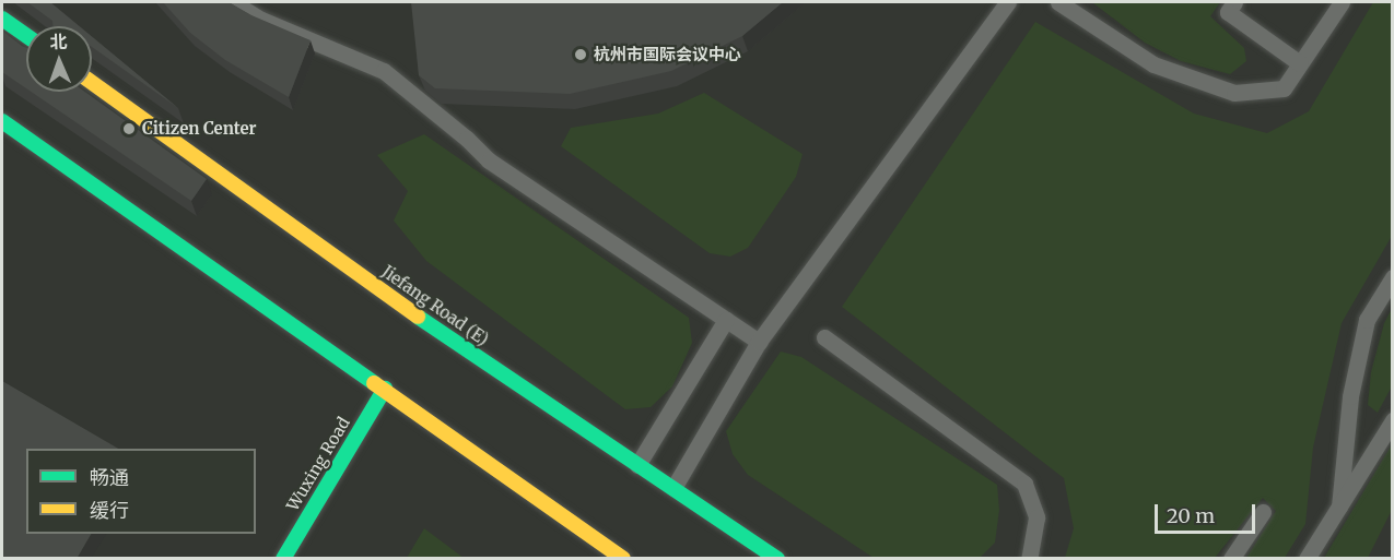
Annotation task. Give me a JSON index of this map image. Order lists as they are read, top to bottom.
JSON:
{
  "streets": {
    "main road": ["Jiefang Road (E)", "Wuxing Road"]
  },
  "places": ["杭州市国际会议中心", "Citizen Center"],
  "legend": ["畅通", "缓行"],
  "scale_bar": "20 m",
  "north": "top"
}
